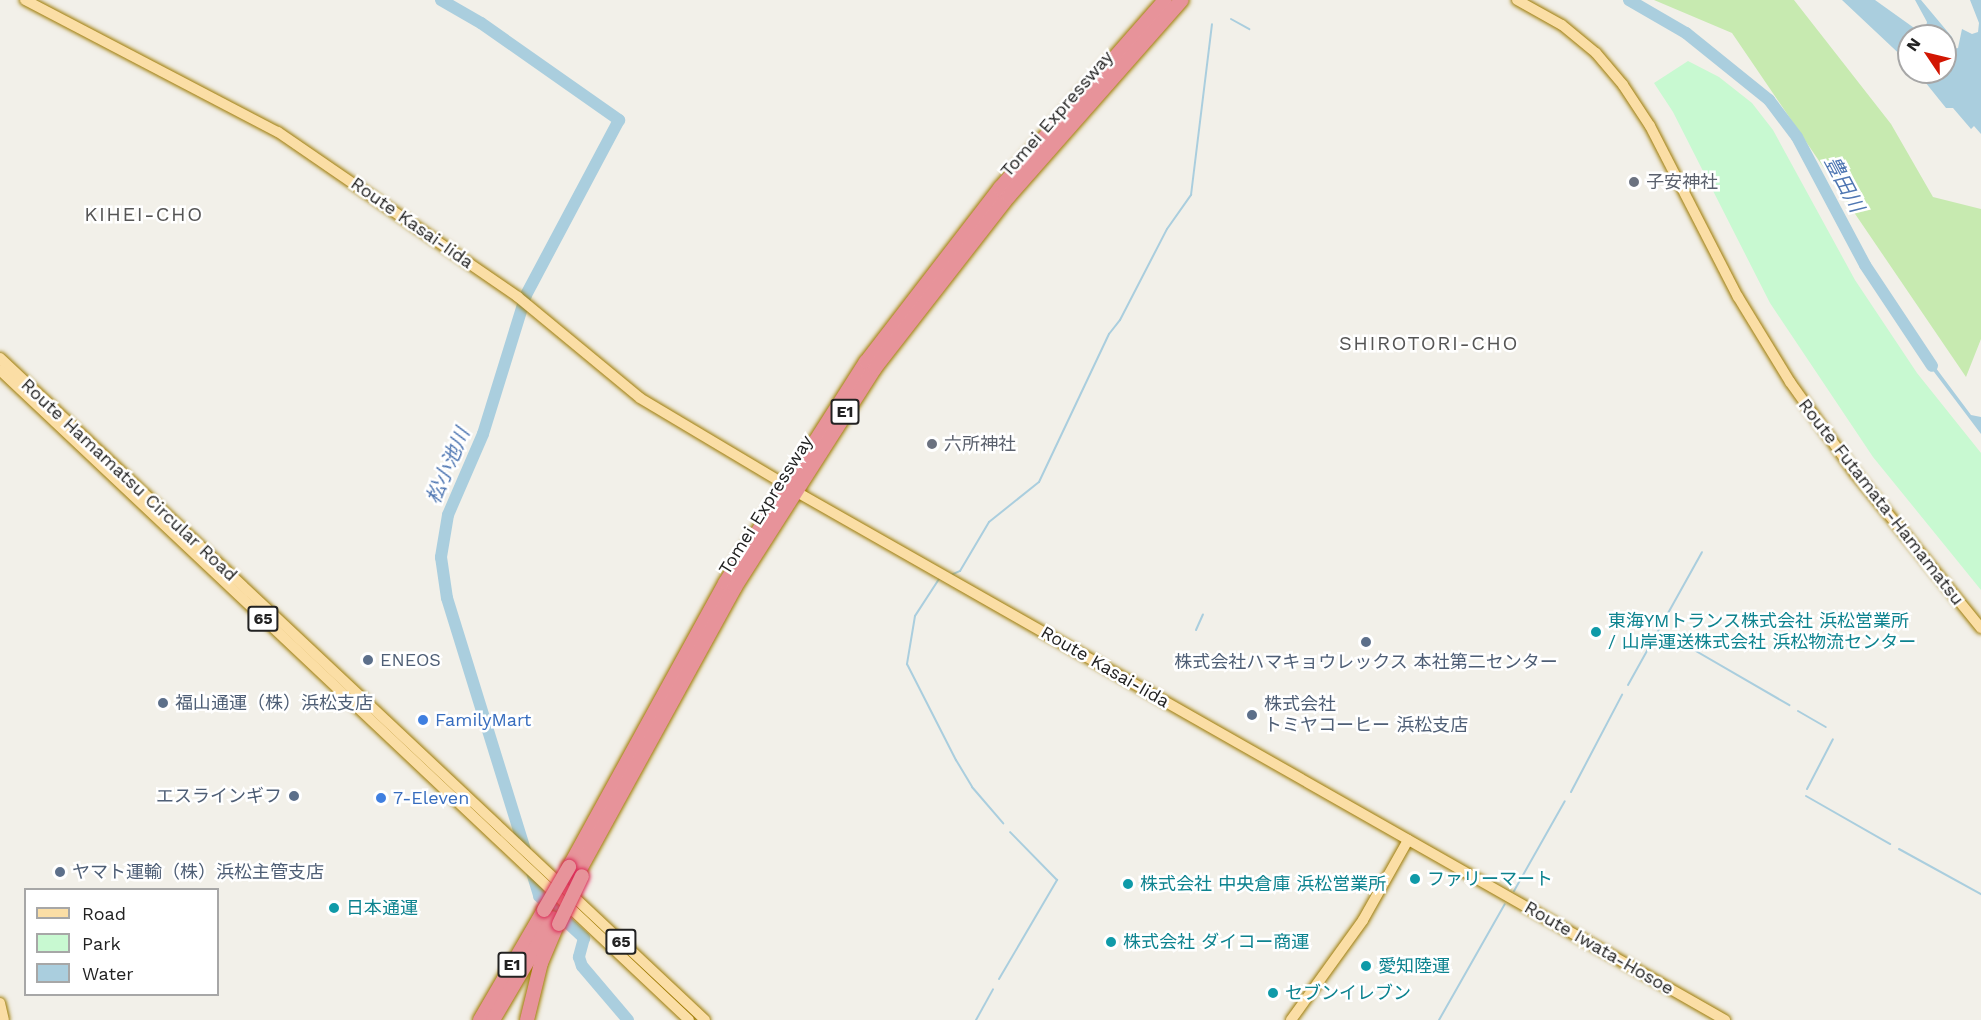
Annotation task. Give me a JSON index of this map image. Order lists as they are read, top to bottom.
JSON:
{
  "streets": {
    "highway": ["Tomei Expressway", "E1"],
    "main road": [
      "Route Kasai-Iida",
      "Route Hamamatsu Circular Road",
      "Route Futamata-Hamamatsu",
      "65",
      "Route Iwata-Hosoe"
    ]
  },
  "crossings": [
    ["Route Kasai-Iida", "Route Iwata-Hosoe"]
  ],
  "districts": ["KIHEI-CHO", "SHIROTORI-CHO"],
  "water": ["豊田川", "松小池川"],
  "places": [
    "子安神社",
    "六所神社",
    "東海YMトランス株式会社 浜松営業所 / 山岸運送株式会社 浜松物流センター",
    "株式会社ハマキョウレックス 本社第二センター",
    "ENEOS",
    "福山通運（株）浜松支店",
    "株式会社 トミヤコーヒー 浜松支店",
    "FamilyMart",
    "エスラインギフ",
    "7-Eleven",
    "ヤマト運輸（株）浜松主管支店",
    "ファリーマート",
    "株式会社 中央倉庫 浜松営業所",
    "日本通運",
    "株式会社 ダイコー商運",
    "愛知陸運",
    "セブンイレブン"
  ],
  "legend": ["Road", "Park", "Water"],
  "north": "top left"
}
